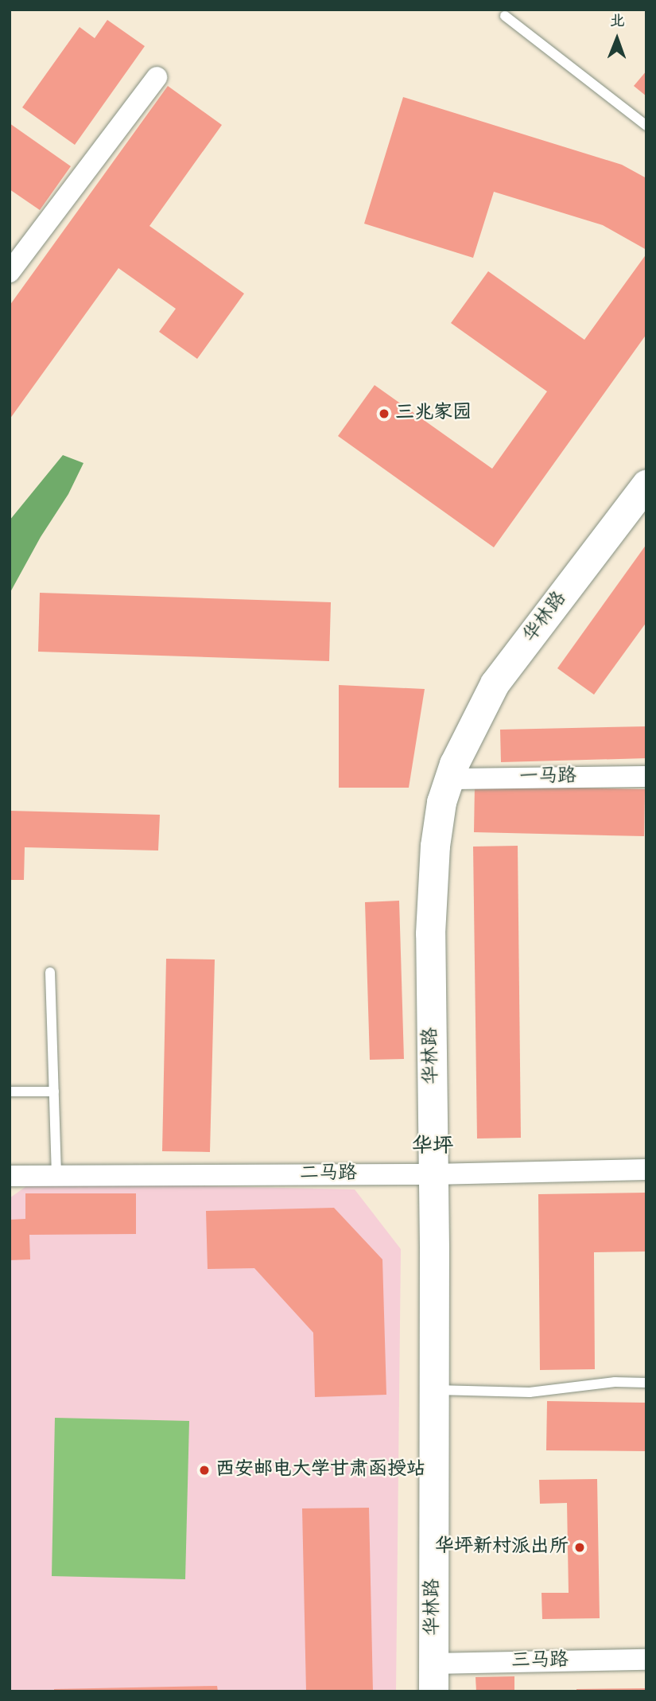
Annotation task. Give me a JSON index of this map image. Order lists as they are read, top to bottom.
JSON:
{
  "streets": {
    "street": [
      "华林路",
      "一马路",
      "二马路",
      "三马路"
    ]
  },
  "crossings": [
    ["华林路", "一马路"],
    ["华林路", "二马路"],
    ["华林路", "三马路"]
  ],
  "districts": ["华坪"],
  "places": ["三兆家园", "西安邮电大学甘肃函授站", "华坪新村派出所"],
  "north": "top"
}
